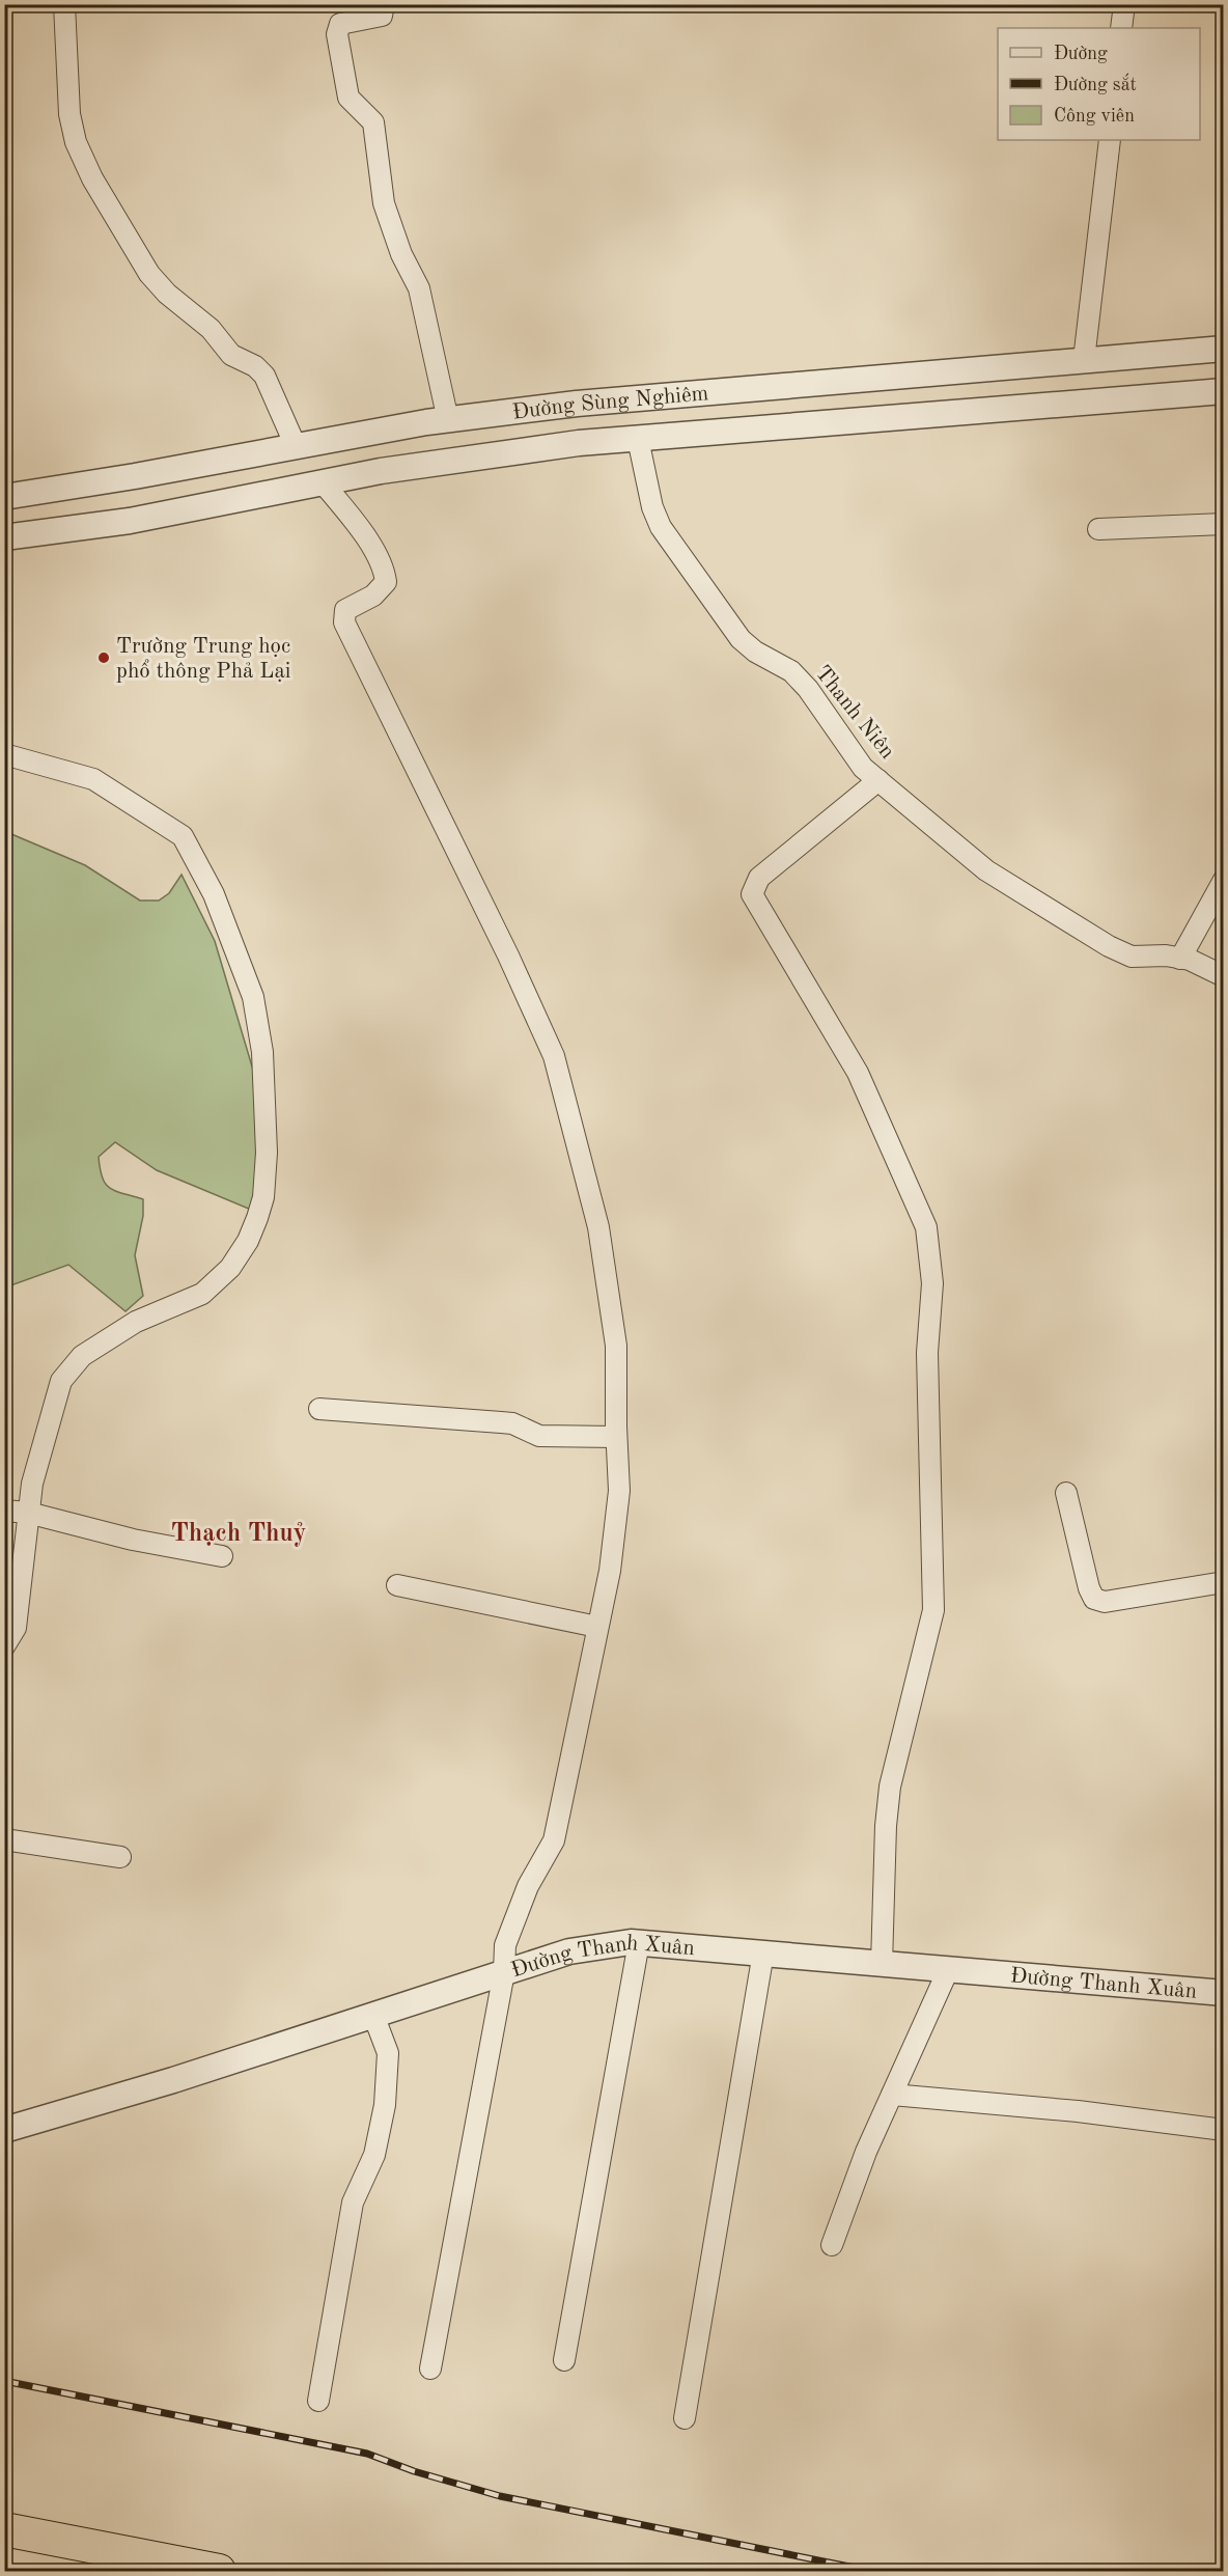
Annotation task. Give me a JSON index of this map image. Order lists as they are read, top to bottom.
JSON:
{
  "streets": {
    "street": ["Đường Sùng Nghiêm", "Thanh Niên", "Đường Thanh Xuân"]
  },
  "crossings": [
    ["Đường Sùng Nghiêm", "Thanh Niên"]
  ],
  "districts": ["Thạch Thuỷ"],
  "places": ["Trường Trung học phổ thông Phả Lại"],
  "legend": ["Đường", "Đường sắt", "Công viên"]
}
